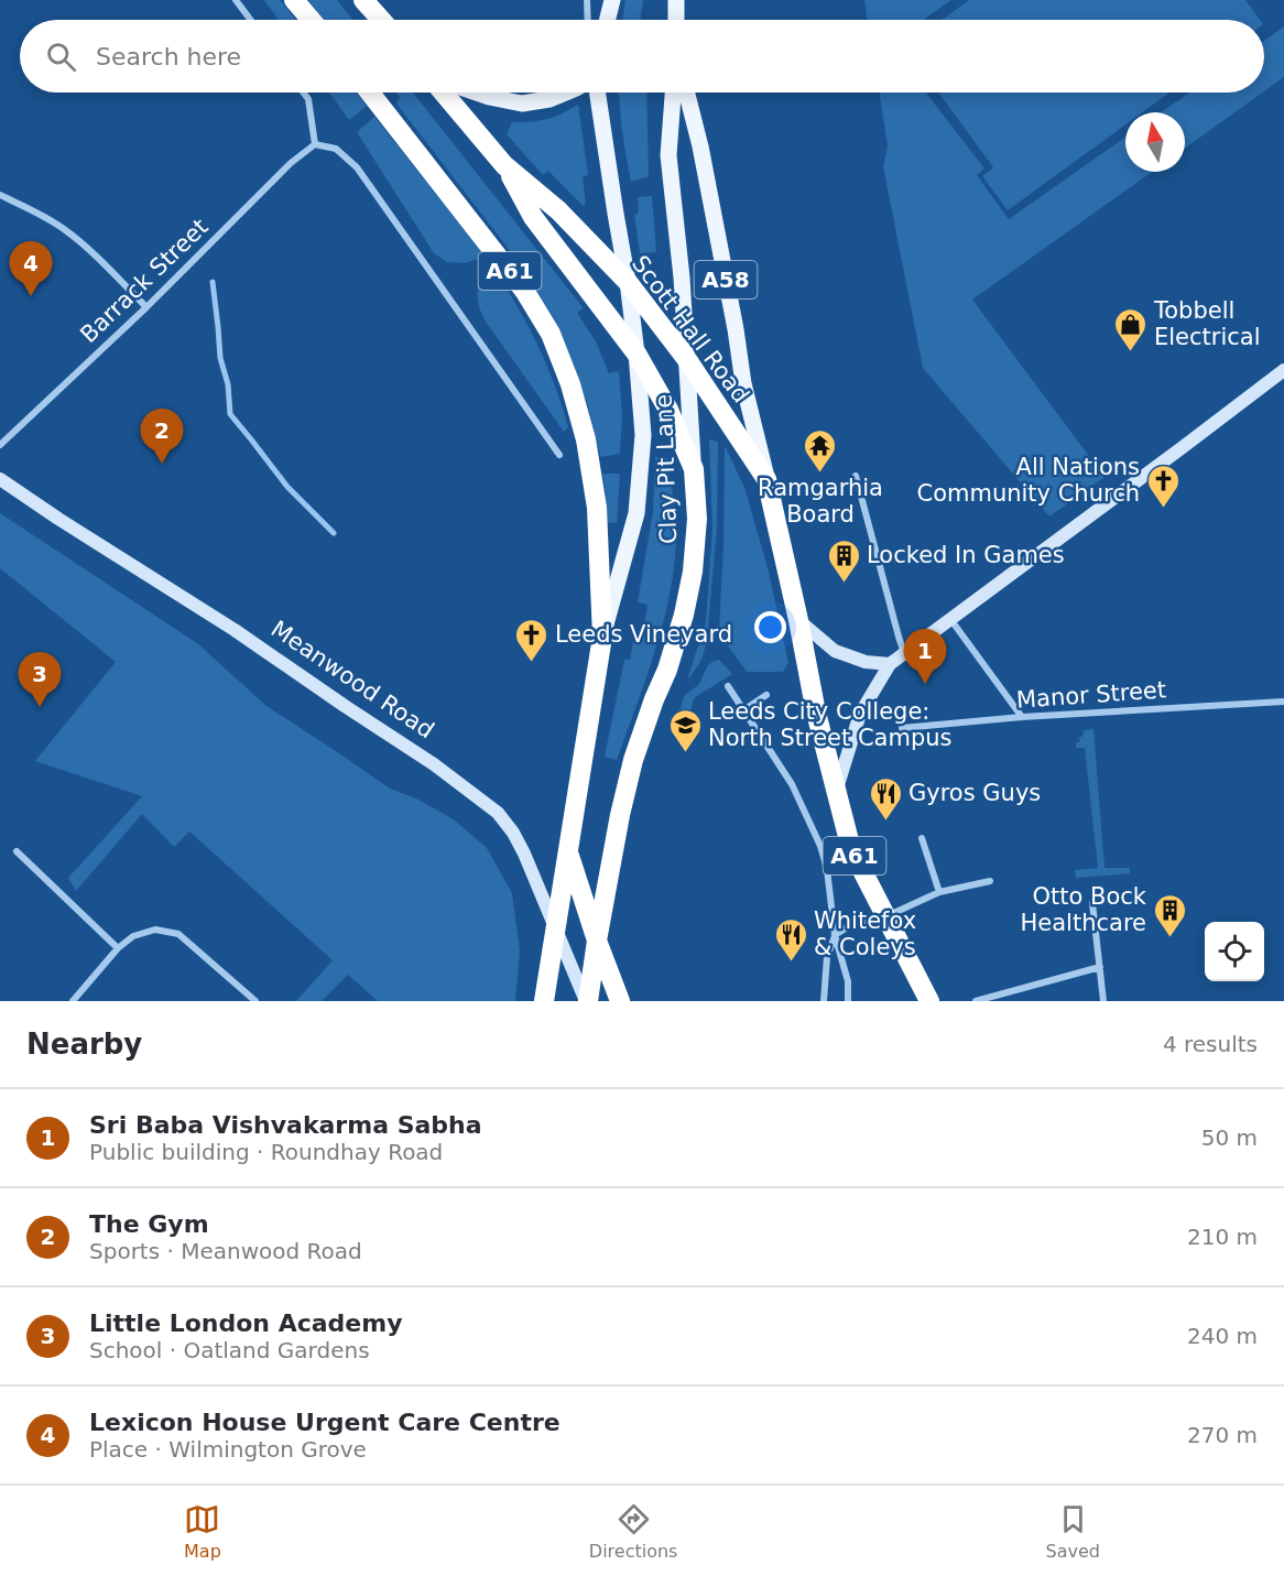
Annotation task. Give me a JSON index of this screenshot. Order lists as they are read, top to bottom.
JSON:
{
  "streets": {
    "highway": [
      "A61",
      "A58",
      "Scott Hall Road",
      "Clay Pit Lane"
    ],
    "street": ["Barrack Street", "Meanwood Road", "Manor Street"]
  },
  "crossings": [
    ["A61", "A58"],
    ["A61", "Scott Hall Road"],
    ["A61", "Clay Pit Lane"],
    ["A58", "Scott Hall Road"],
    ["Scott Hall Road", "Clay Pit Lane"],
    ["Clay Pit Lane", "Meanwood Road"]
  ],
  "places": {
    "shop": ["Tobbell Electrical"],
    "temple": ["Ramgarhia Board"],
    "church": ["All Nations Community Church", "Leeds Vineyard"],
    "building": ["Locked In Games", "Otto Bock Healthcare"],
    "school or university": ["Leeds City College: North Street Campus"],
    "restaurant": ["Gyros Guys", "Whitefox & Coleys"]
  },
  "north": "top",
  "page": {
    "search": "Search here",
    "pins": [
      "4",
      "2",
      "1",
      "3"
    ],
    "heading": ["Nearby", "4 results"],
    "list": [
      {
        "mark": "1",
        "name": "Sri Baba Vishvakarma Sabha",
        "note": "Public building · Roundhay Road",
        "value": "50 m"
      },
      {
        "mark": "2",
        "name": "The Gym",
        "note": "Sports · Meanwood Road",
        "value": "210 m"
      },
      {
        "mark": "3",
        "name": "Little London Academy",
        "note": "School · Oatland Gardens",
        "value": "240 m"
      },
      {
        "mark": "4",
        "name": "Lexicon House Urgent Care Centre",
        "note": "Place · Wilmington Grove",
        "value": "270 m"
      }
    ],
    "nav": ["Map", "Directions", "Saved"]
  }
}
